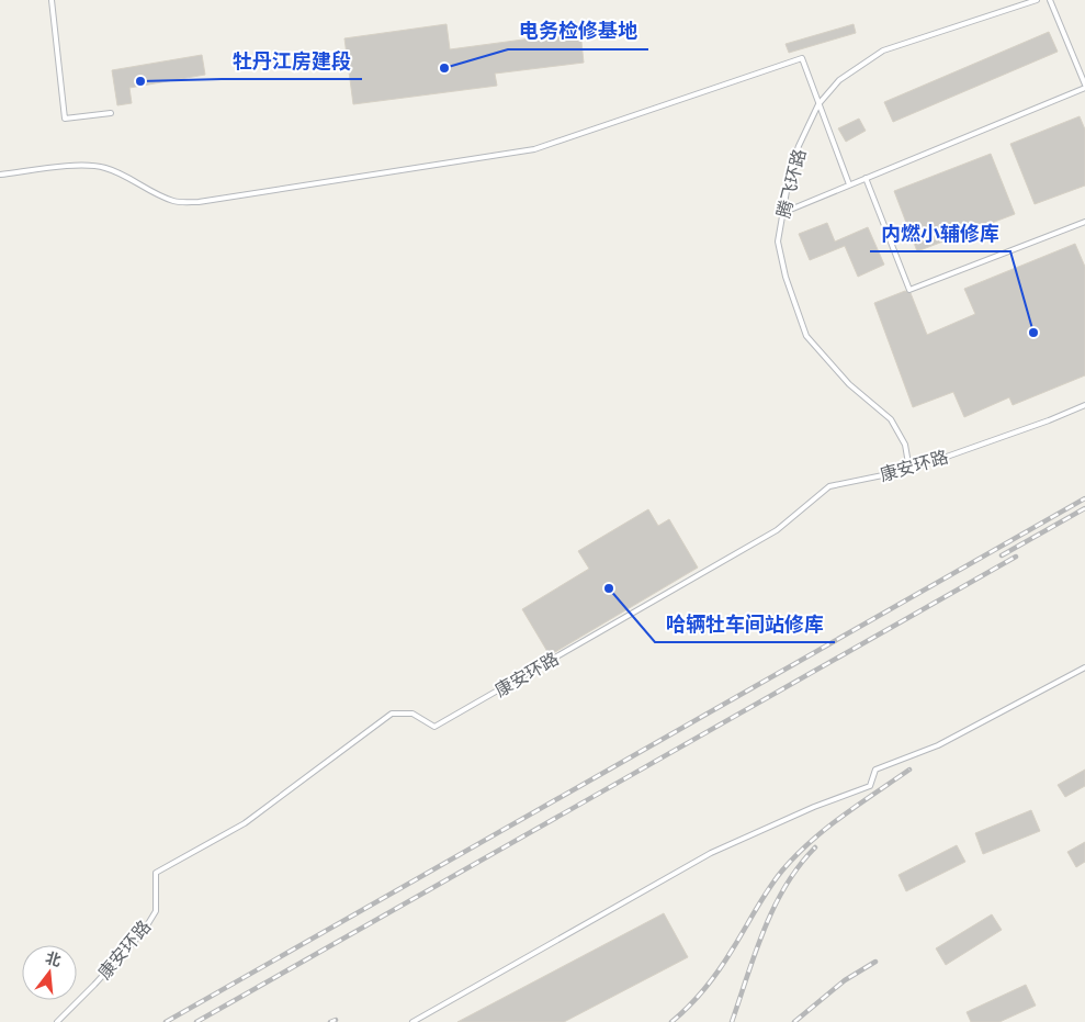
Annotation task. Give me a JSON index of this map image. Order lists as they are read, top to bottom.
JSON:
{
  "streets": {
    "lane": ["腾飞环路", "康安环路"]
  },
  "crossings": [
    ["腾飞环路", "康安环路"]
  ],
  "places": [
    "电务检修基地",
    "牡丹江房建段",
    "内燃小辅修库",
    "哈辆牡车间站修库"
  ],
  "north": "top"
}
